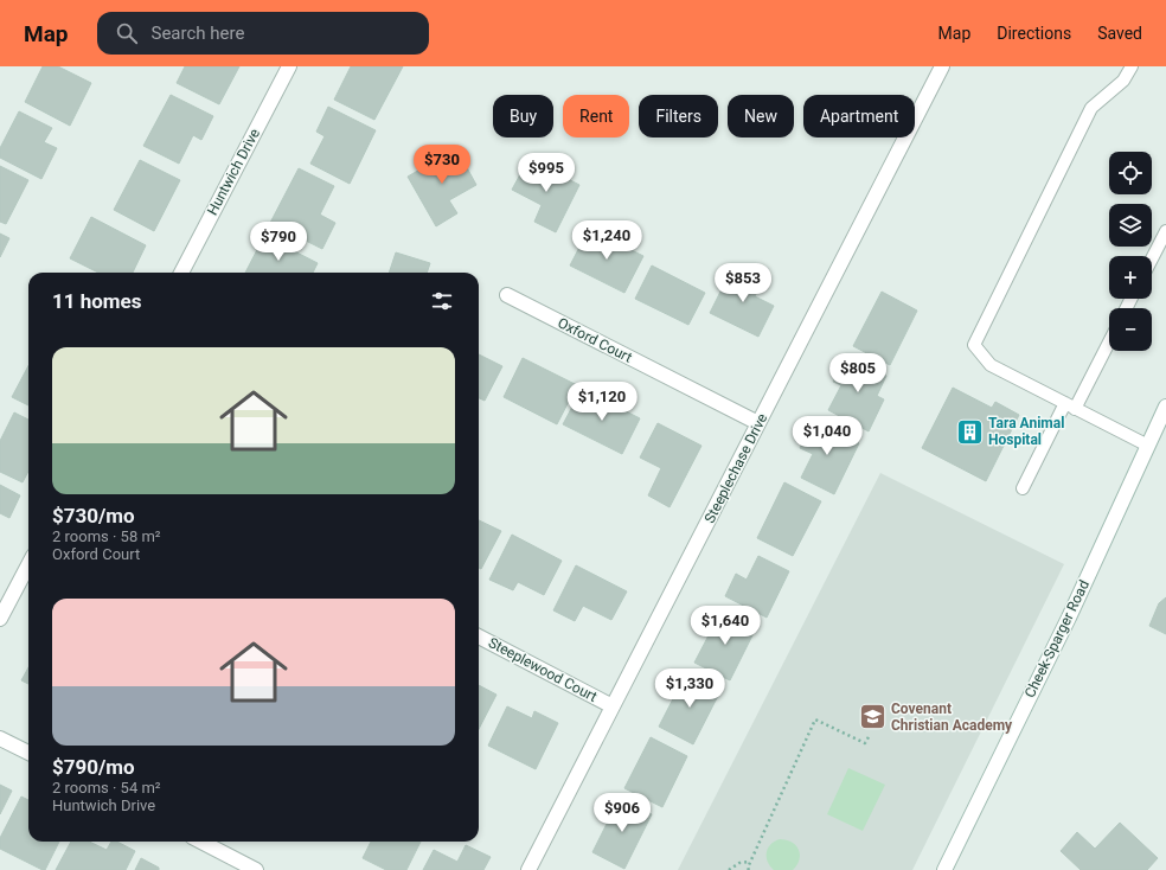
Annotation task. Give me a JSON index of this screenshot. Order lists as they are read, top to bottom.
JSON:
{
  "streets": {
    "street": [
      "Huntwich Drive",
      "Oxford Court",
      "Steeplechase Drive",
      "Cheek-Sparger Road",
      "Steeplewood Court"
    ]
  },
  "crossings": [
    ["Oxford Court", "Steeplechase Drive"],
    ["Steeplechase Drive", "Steeplewood Court"]
  ],
  "places": {
    "building": ["Tara Animal Hospital"],
    "school or university": ["Covenant Christian Academy"]
  },
  "page": {
    "header": "Map",
    "search": "Search here",
    "nav": ["Map", "Directions", "Saved"],
    "chip": [
      "Buy",
      "Rent",
      "Filters",
      "New",
      "Apartment"
    ],
    "price": [
      "$730",
      "$995",
      "$1,240",
      "$790",
      "$853",
      "$805",
      "$1,120",
      "$1,040",
      "$1,640",
      "$1,330",
      "$906"
    ],
    "map_buttons": ["+", "−"],
    "heading": "11 homes",
    "list": [
      {
        "name": "$730/mo",
        "note": "2 rooms · 58 m² · Oxford Court"
      },
      {
        "name": "$790/mo",
        "note": "2 rooms · 54 m² · Huntwich Drive"
      }
    ]
  }
}
